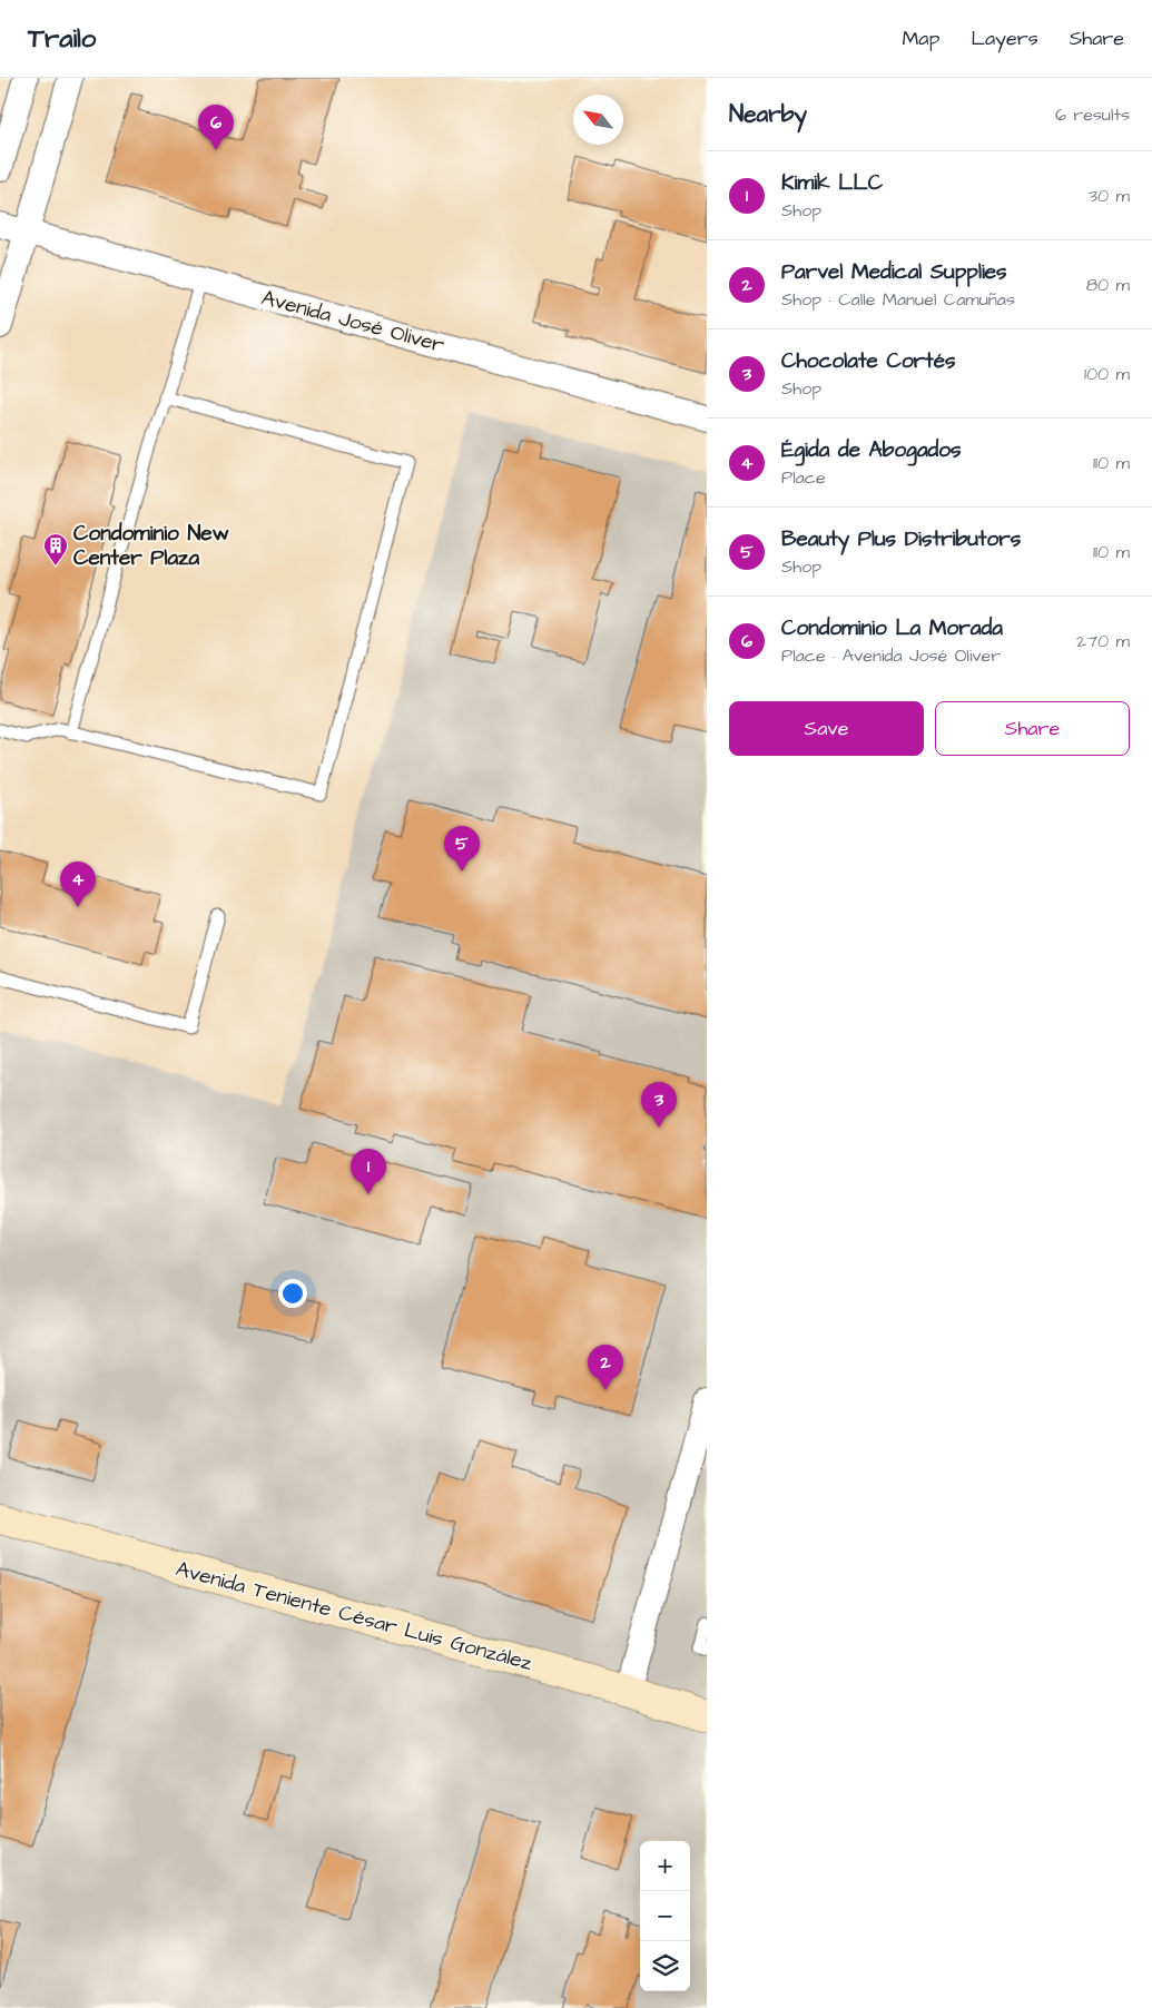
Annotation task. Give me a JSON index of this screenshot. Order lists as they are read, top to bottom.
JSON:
{
  "streets": {
    "street": ["Avenida José Oliver", "Avenida Teniente César Luis González"]
  },
  "places": {
    "building": ["Condominio New Center Plaza"]
  },
  "north": "top left",
  "page": {
    "header": "Trailo",
    "nav": ["Map", "Layers", "Share"],
    "heading": ["Nearby", "6 results"],
    "pins": [
      "6",
      "5",
      "4",
      "3",
      "1",
      "2"
    ],
    "list": [
      {
        "mark": "1",
        "name": "Kimik LLC",
        "note": "Shop",
        "value": "30 m"
      },
      {
        "mark": "2",
        "name": "Parvel Medical Supplies",
        "note": "Shop · Calle Manuel Camuñas",
        "value": "80 m"
      },
      {
        "mark": "3",
        "name": "Chocolate Cortés",
        "note": "Shop",
        "value": "100 m"
      },
      {
        "mark": "4",
        "name": "Égida de Abogados",
        "note": "Place",
        "value": "110 m"
      },
      {
        "mark": "5",
        "name": "Beauty Plus Distributors",
        "note": "Shop",
        "value": "110 m"
      },
      {
        "mark": "6",
        "name": "Condominio La Morada",
        "note": "Place · Avenida José Oliver",
        "value": "270 m"
      }
    ],
    "buttons": ["Save", "Share"],
    "map_buttons": ["+", "−"]
  }
}
